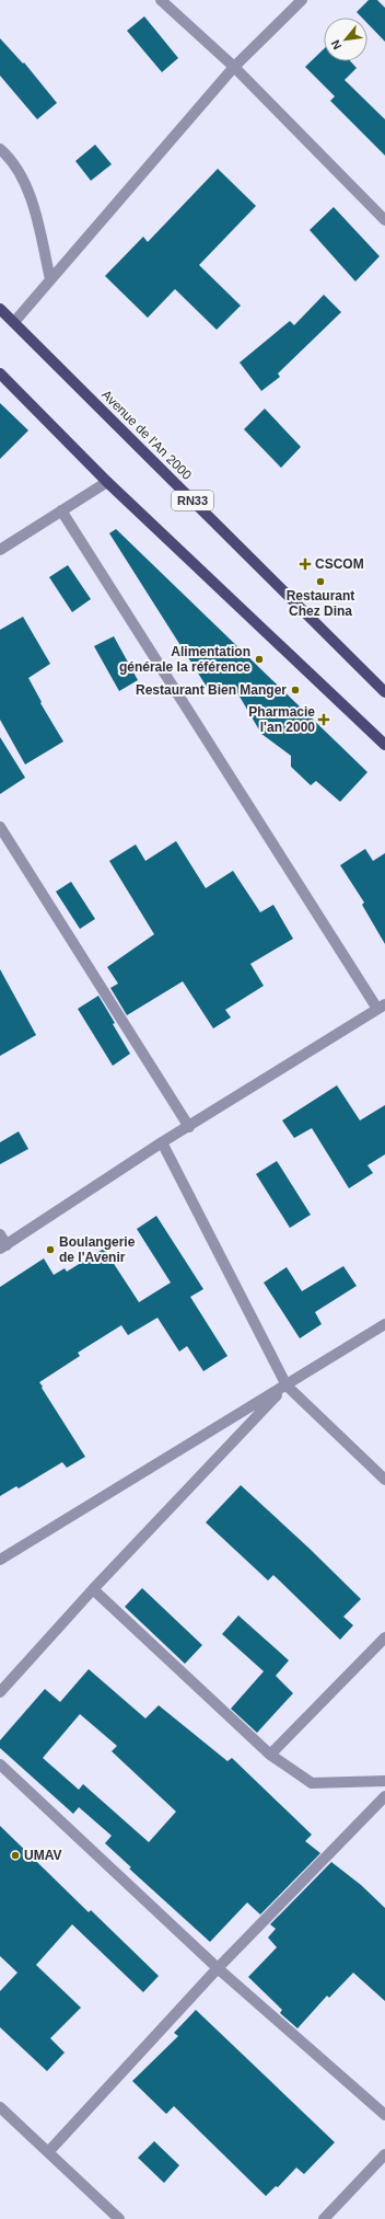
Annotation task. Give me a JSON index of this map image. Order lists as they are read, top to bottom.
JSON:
{
  "streets": {
    "main road": ["Avenue de l'An 2000", "RN33"]
  },
  "places": {
    "health": ["CSCOM", "Pharmacie l'an 2000"],
    "other": [
      "Restaurant Chez Dina",
      "Alimentation générale la référence",
      "Restaurant Bien Manger",
      "Boulangerie de l'Avenir",
      "UMAV"
    ]
  },
  "north": "bottom left"
}
